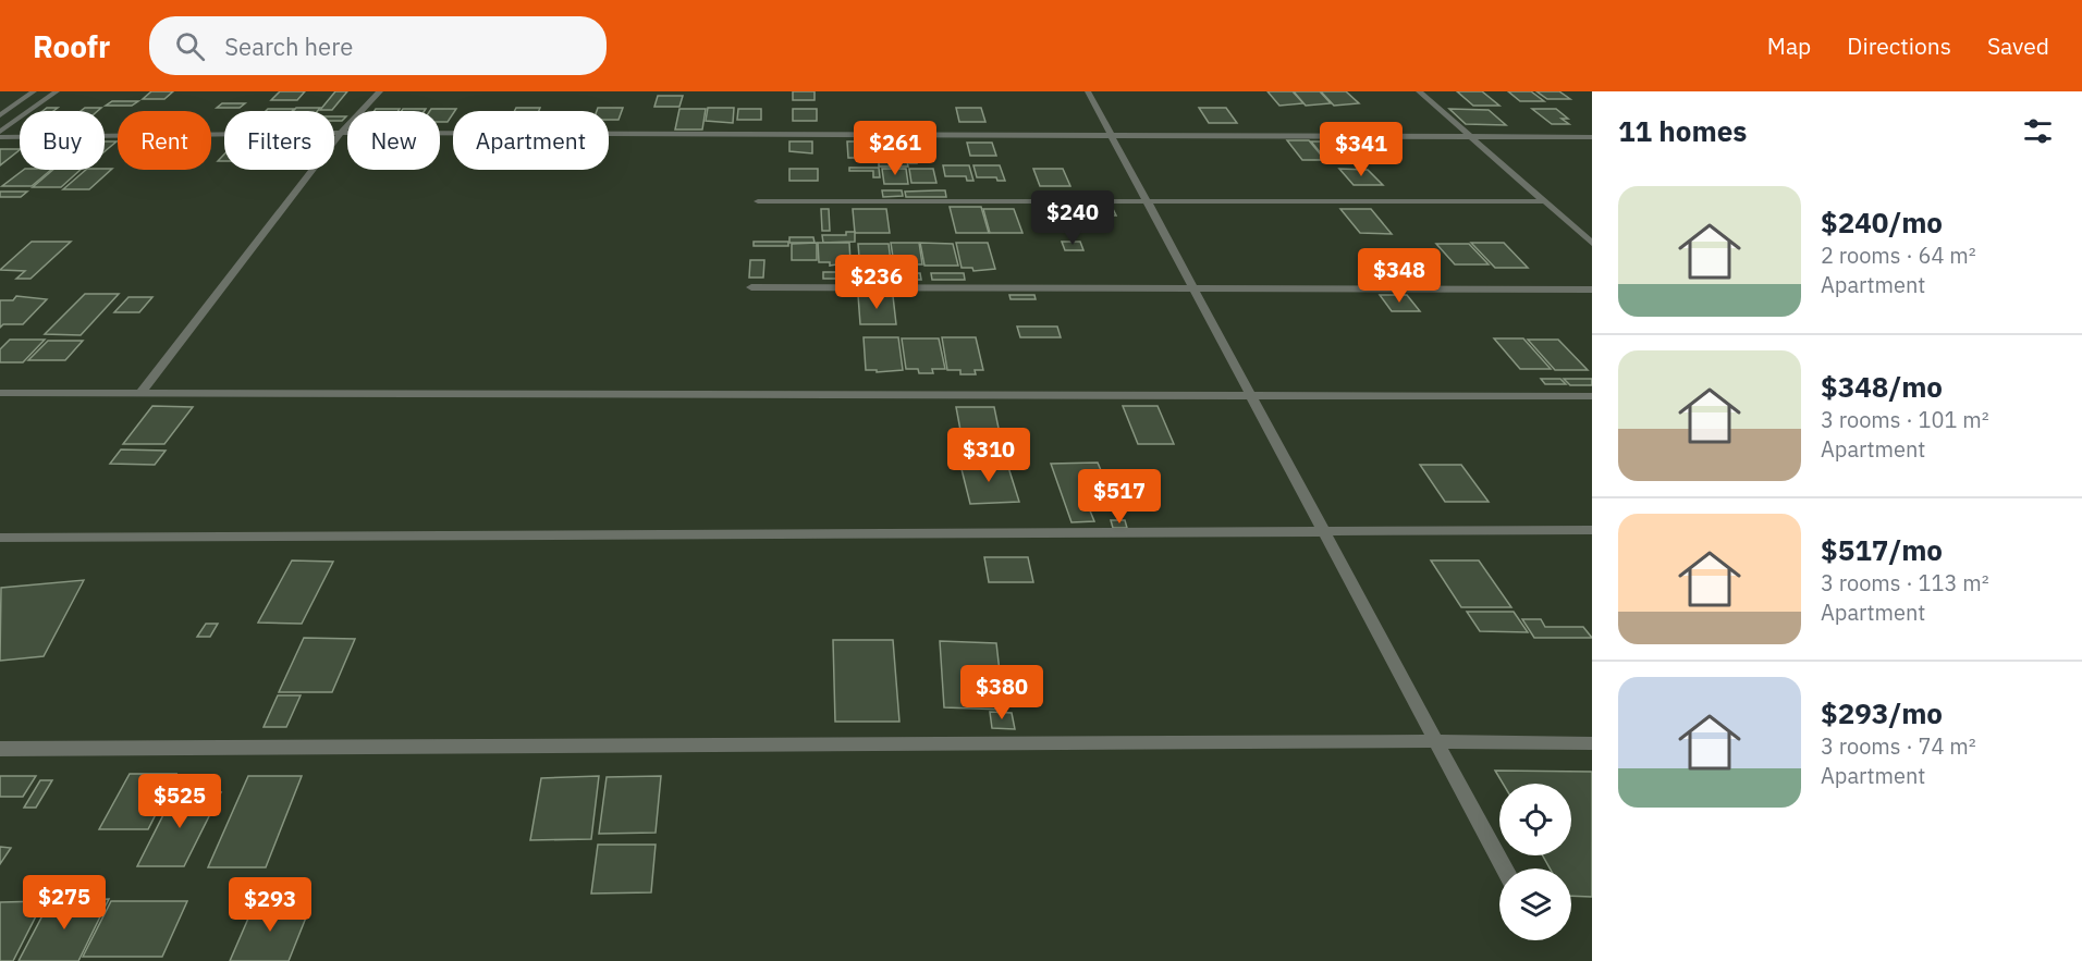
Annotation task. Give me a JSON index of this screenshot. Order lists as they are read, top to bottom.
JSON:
{
  "page": {
    "header": "Roofr",
    "search": "Search here",
    "nav": ["Map", "Directions", "Saved"],
    "heading": "11 homes",
    "chip": [
      "Buy",
      "Rent",
      "Filters",
      "New",
      "Apartment"
    ],
    "price": [
      "$261",
      "$341",
      "$240",
      "$348",
      "$236",
      "$310",
      "$517",
      "$380",
      "$525",
      "$275",
      "$293"
    ],
    "list": [
      {
        "name": "$240/mo",
        "note": "2 rooms · 64 m² · Apartment"
      },
      {
        "name": "$348/mo",
        "note": "3 rooms · 101 m² · Apartment"
      },
      {
        "name": "$517/mo",
        "note": "3 rooms · 113 m² · Apartment"
      },
      {
        "name": "$293/mo",
        "note": "3 rooms · 74 m² · Apartment"
      }
    ]
  }
}
